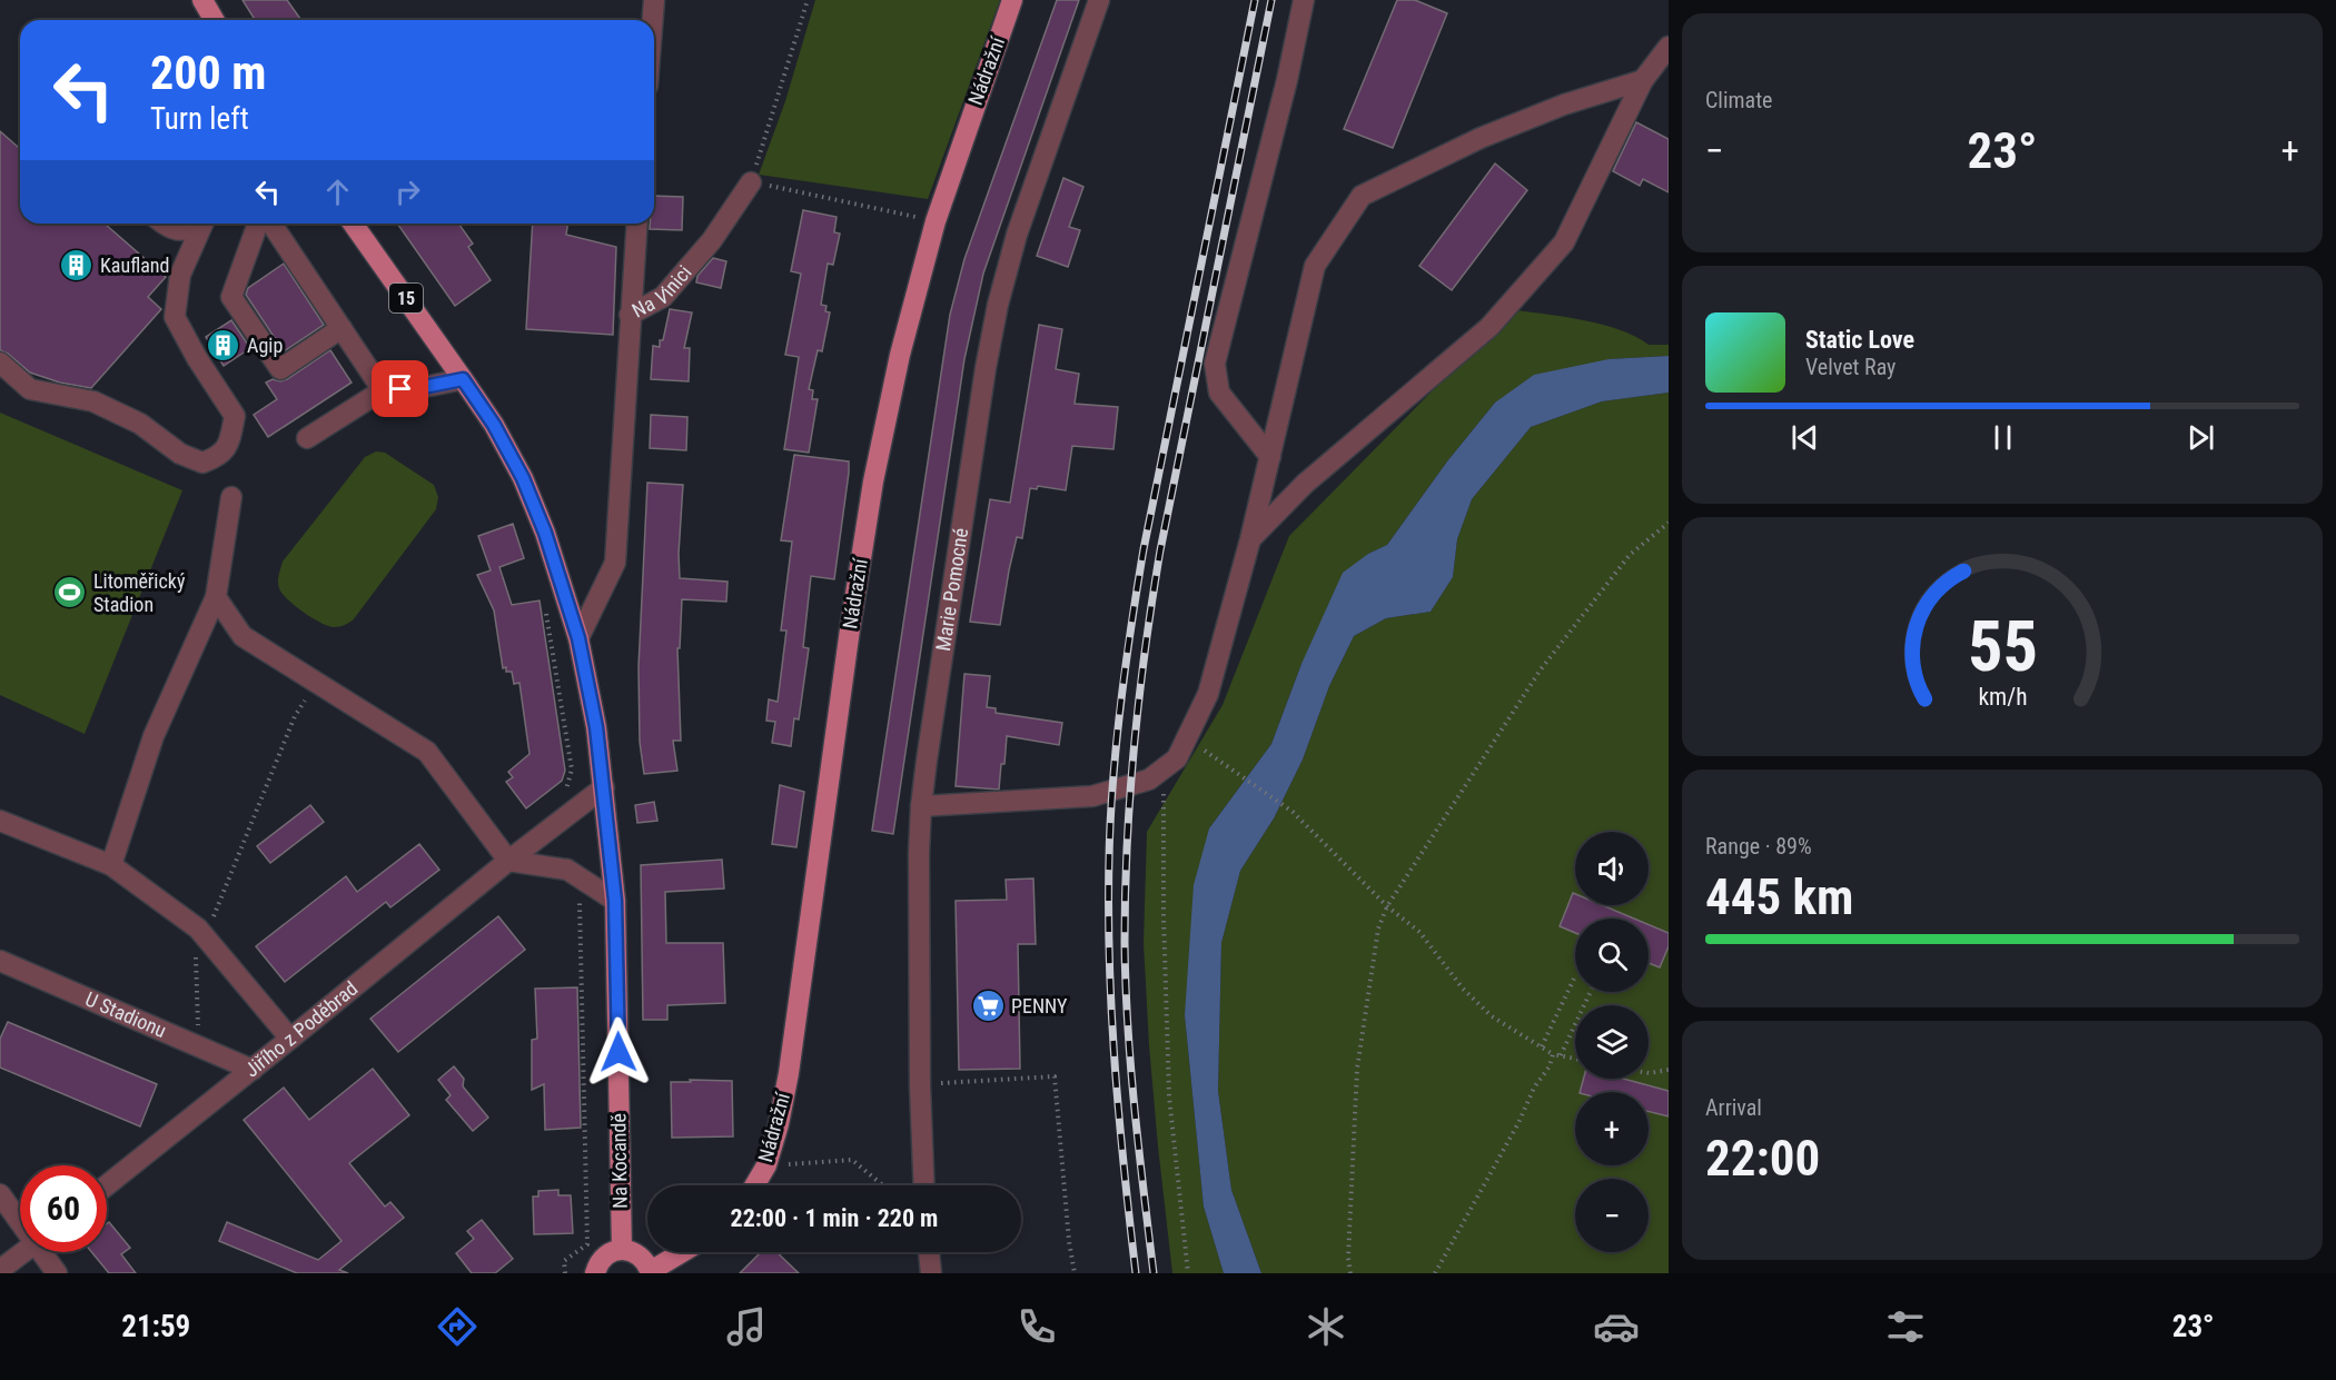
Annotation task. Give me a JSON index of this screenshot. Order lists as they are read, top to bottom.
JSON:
{
  "streets": {
    "main road": ["Nádražní", "15", "Na Kocandě"],
    "street": [
      "Na Vinici",
      "Marie Pomocné",
      "U Stadionu",
      "Jiřího z Poděbrad"
    ]
  },
  "crossings": [
    ["Na Vinici", "Na Kocandě"],
    ["U Stadionu", "Jiřího z Poděbrad"],
    ["Jiřího z Poděbrad", "Na Kocandě"]
  ],
  "places": {
    "building": ["Kaufland", "Agip"],
    "sports": ["Litoměřický Stadion"],
    "supermarket": ["PENNY"]
  },
  "page": {
    "tile": [
      "Climate",
      ["Range · 89%", "445 km"],
      ["Arrival", "22:00"]
    ],
    "turn": ["200 m", "Turn left"],
    "heat": ["−", "23°", "+"],
    "song": ["Static Love", "Velvet Ray"],
    "map_buttons": ["+", "−"],
    "limit": "60",
    "trip": "22:00 · 1 min · 220 m",
    "tabs": ["21:59", "23°"],
    "gauge": ["55", "km/h"]
  }
}
